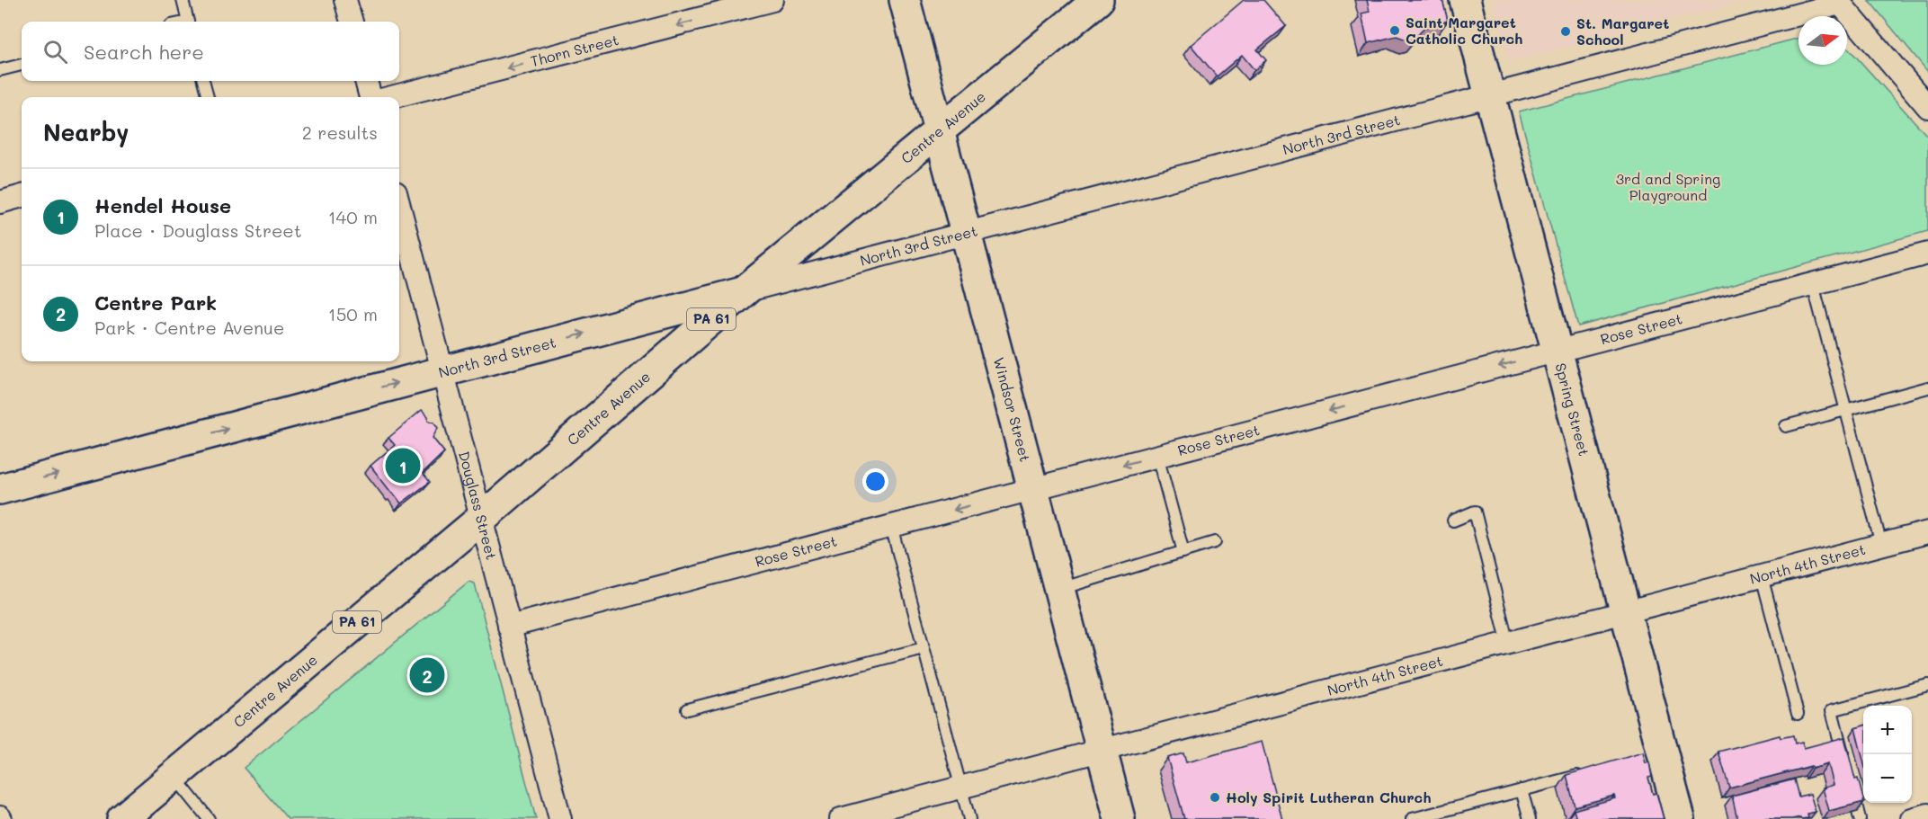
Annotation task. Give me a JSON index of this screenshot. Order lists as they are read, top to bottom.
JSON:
{
  "streets": {
    "main road": [
      "Centre Avenue",
      "North 3rd Street",
      "PA 61",
      "Windsor Street",
      "Spring Street"
    ],
    "street": [
      "Thorn Street",
      "Rose Street",
      "Douglass Street",
      "North 4th Street"
    ]
  },
  "crossings": [
    ["Centre Avenue", "North 3rd Street"],
    ["Centre Avenue", "Windsor Street"],
    ["Centre Avenue", "Douglass Street"],
    ["North 3rd Street", "Windsor Street"],
    ["North 3rd Street", "Spring Street"],
    ["North 3rd Street", "Douglass Street"],
    ["Rose Street", "Windsor Street"],
    ["Rose Street", "Spring Street"],
    ["Rose Street", "Douglass Street"],
    ["Windsor Street", "North 4th Street"],
    ["Spring Street", "North 4th Street"]
  ],
  "one_way": ["Thorn Street", "North 3rd Street", "Rose Street"],
  "parks": ["3rd and Spring Playground"],
  "places": ["Saint Margaret Catholic Church", "St. Margaret School", "Holy Spirit Lutheran Church"],
  "north": "right",
  "page": {
    "search": "Search here",
    "heading": ["Nearby", "2 results"],
    "list": [
      {
        "mark": "1",
        "name": "Hendel House",
        "note": "Place · Douglass Street",
        "value": "140 m"
      },
      {
        "mark": "2",
        "name": "Centre Park",
        "note": "Park · Centre Avenue",
        "value": "150 m"
      }
    ],
    "pins": ["1", "2"],
    "map_buttons": ["+", "−"]
  }
}
